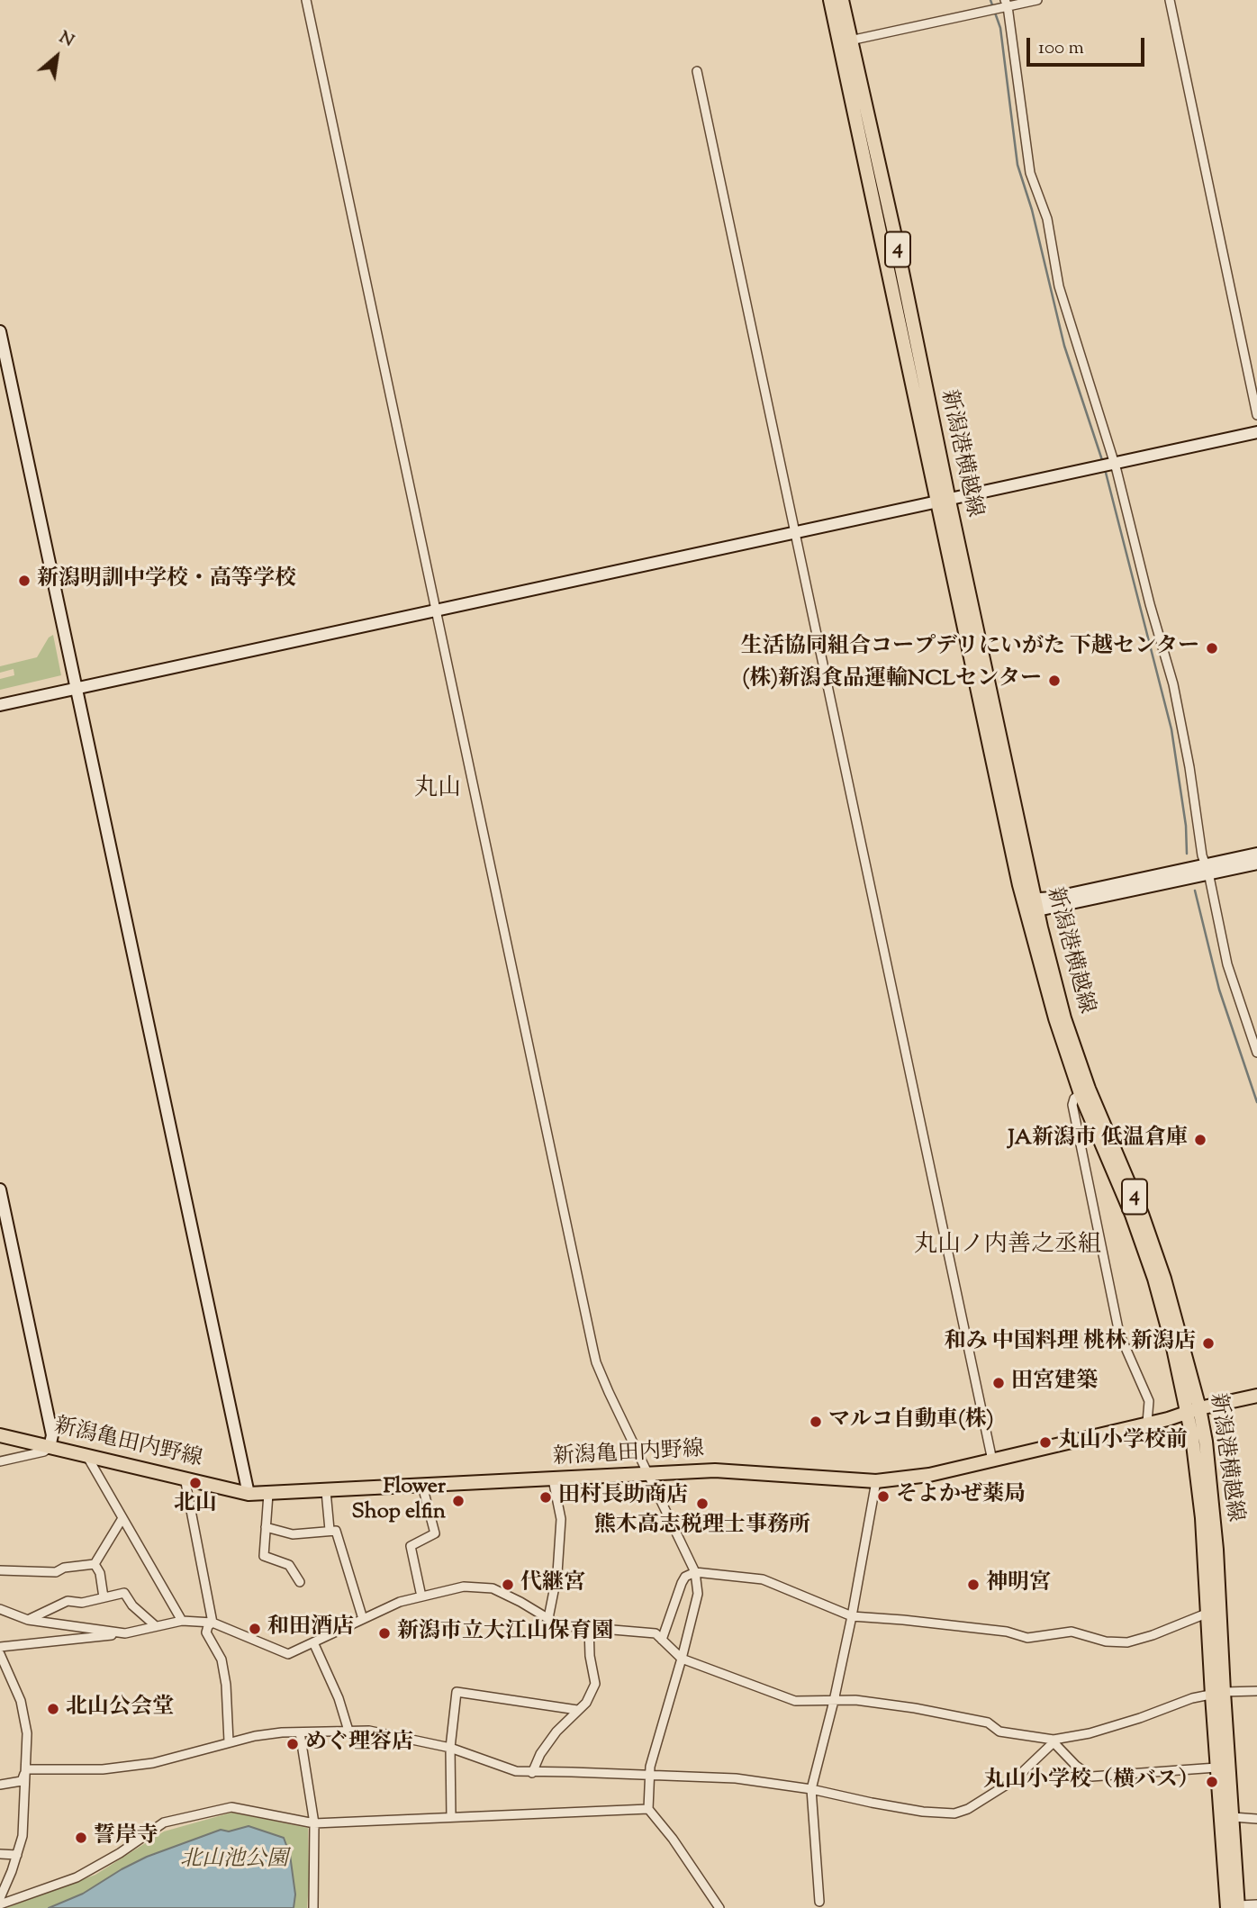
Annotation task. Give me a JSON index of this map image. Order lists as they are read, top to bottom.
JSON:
{
  "streets": {
    "main road": ["4", "新潟港横越線", "新潟亀田内野線"]
  },
  "crossings": [
    ["新潟港横越線", "新潟亀田内野線"]
  ],
  "districts": ["丸山", "丸山ノ内善之丞組"],
  "parks": ["北山池公園"],
  "places": [
    "新潟明訓中学校・高等学校",
    "生活協同組合コープデリにいがた 下越センター",
    "(株)新潟食品運輸NCLセンター",
    "JA新潟市 低温倉庫",
    "和み 中国料理 桃林 新潟店",
    "田宮建築",
    "マルコ自動車(株)",
    "丸山小学校前",
    "北山",
    "そよかぜ薬局",
    "田村長助商店",
    "Flower Shop elfin",
    "熊木高志税理士事務所",
    "代継宮",
    "神明宮",
    "和田酒店",
    "新潟市立大江山保育園",
    "北山公会堂",
    "めぐ理容店",
    "丸山小学校（横バス）",
    "誓岸寺"
  ],
  "scale_bar": "100 m",
  "north": "top right"
}
